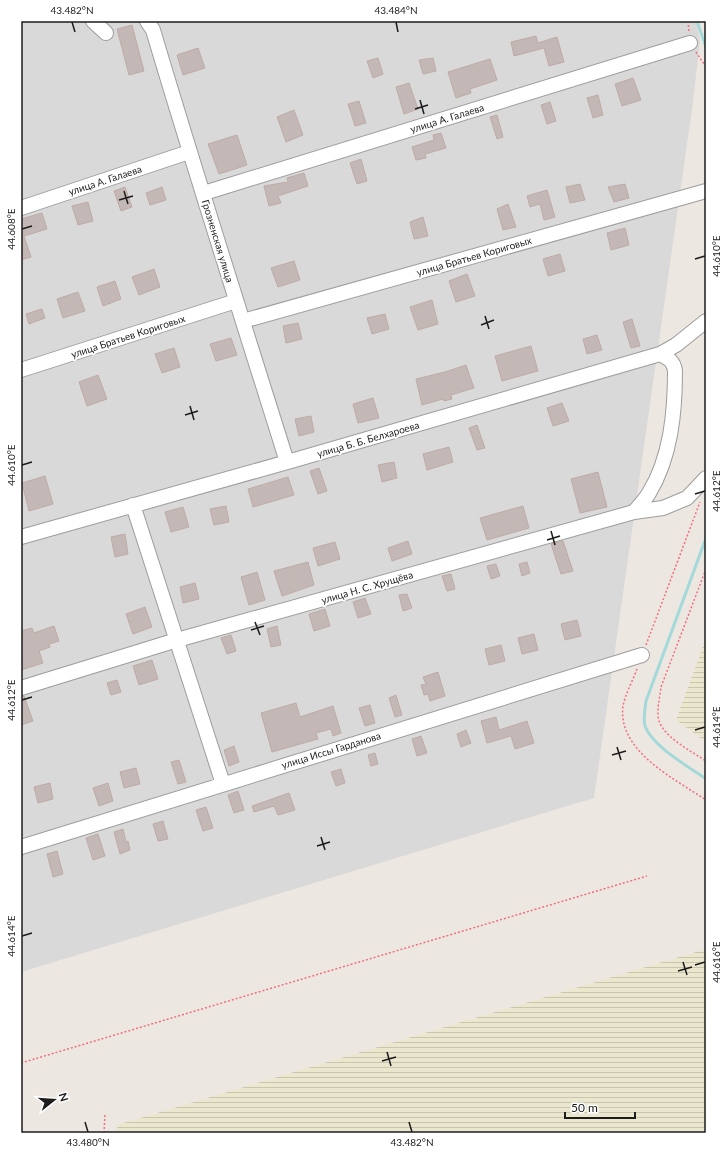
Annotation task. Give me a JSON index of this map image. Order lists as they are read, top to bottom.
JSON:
{
  "streets": {
    "street": [
      "улица А. Галаева",
      "Грозненская улица",
      "улица Братьев Кориговых",
      "улица Б. Б. Белхароева",
      "улица Н. С. Хрущёва",
      "улица Иссы Гарданова"
    ]
  },
  "crossings": [
    ["улица А. Галаева", "Грозненская улица"],
    ["Грозненская улица", "улица Братьев Кориговых"],
    ["Грозненская улица", "улица Б. Б. Белхароева"]
  ],
  "scale_bar": "50 m",
  "north": "right",
  "coordinates": [
    "43.482°N",
    "43.484°N",
    "44.608°E",
    "44.610°E",
    "44.612°E",
    "44.614°E",
    "44.616°E",
    "43.480°N"
  ]
}
